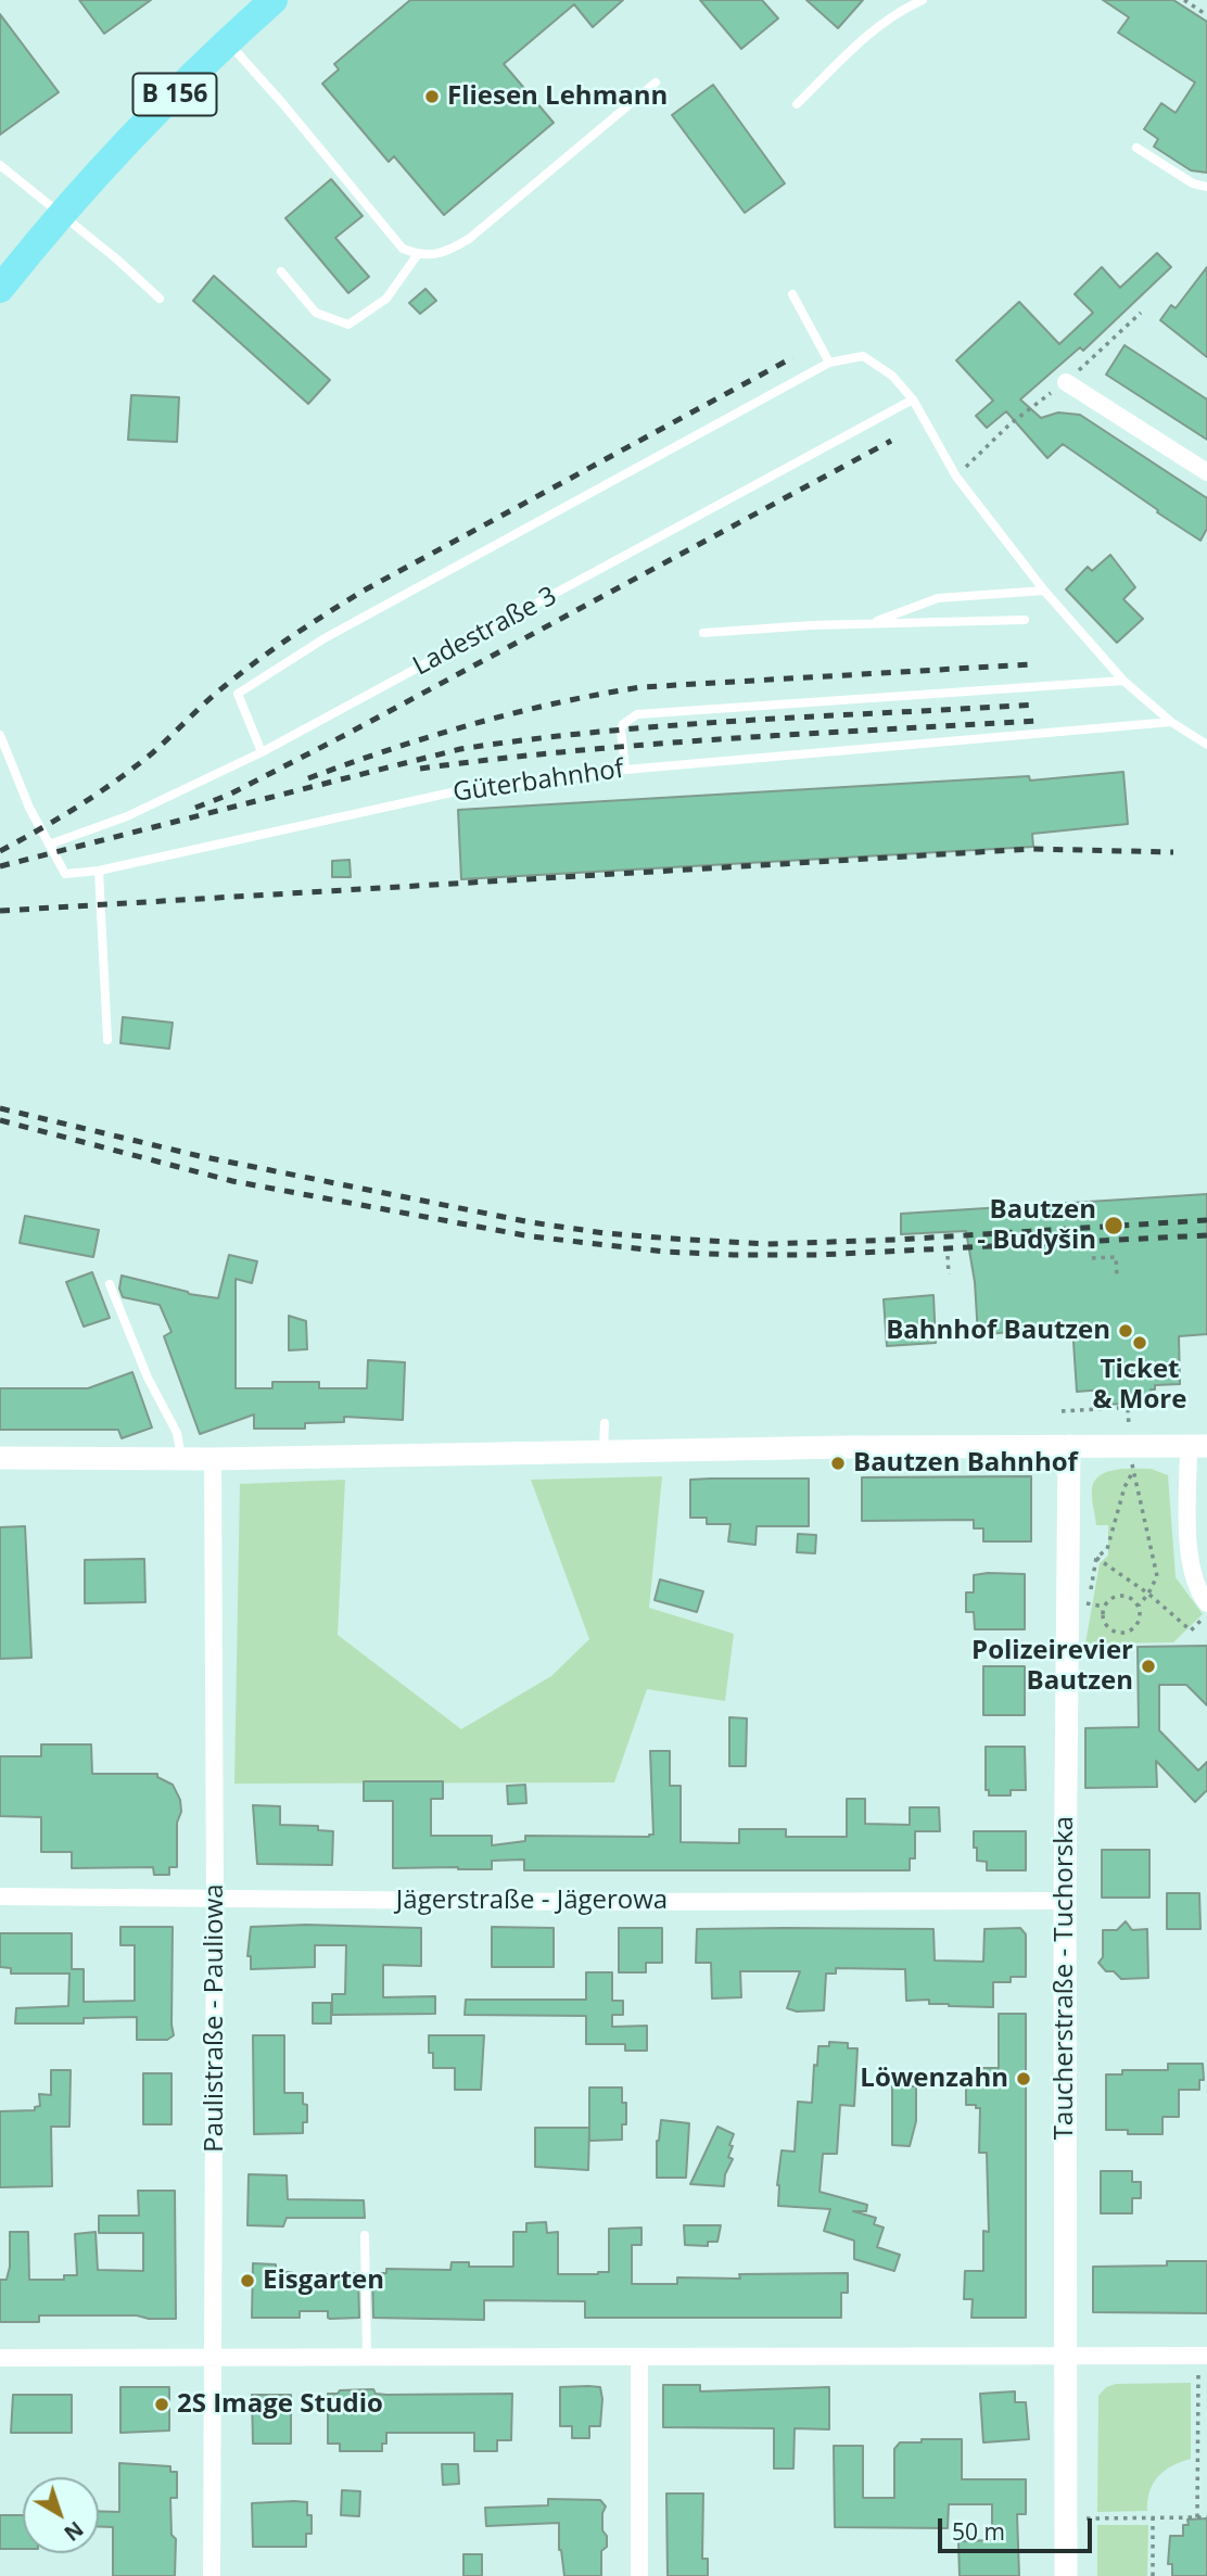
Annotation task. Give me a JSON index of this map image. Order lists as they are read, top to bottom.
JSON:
{
  "streets": {
    "main road": ["B 156"],
    "street": ["Jägerstraße - Jägerowa", "Taucherstraße - Tuchorska", "Paulistraße - Pauliowa"],
    "lane": ["Ladestraße 3", "Güterbahnhof"]
  },
  "crossings": [
    ["Ladestraße 3", "Güterbahnhof"],
    ["Jägerstraße - Jägerowa", "Taucherstraße - Tuchorska"],
    ["Jägerstraße - Jägerowa", "Paulistraße - Pauliowa"]
  ],
  "places": [
    "Fliesen Lehmann",
    "Bautzen - Budyšin",
    "Bahnhof Bautzen",
    "Ticket & More",
    "Bautzen Bahnhof",
    "Polizeirevier Bautzen",
    "Löwenzahn",
    "Eisgarten",
    "2S Image Studio"
  ],
  "scale_bar": "50 m",
  "north": "bottom right"
}
